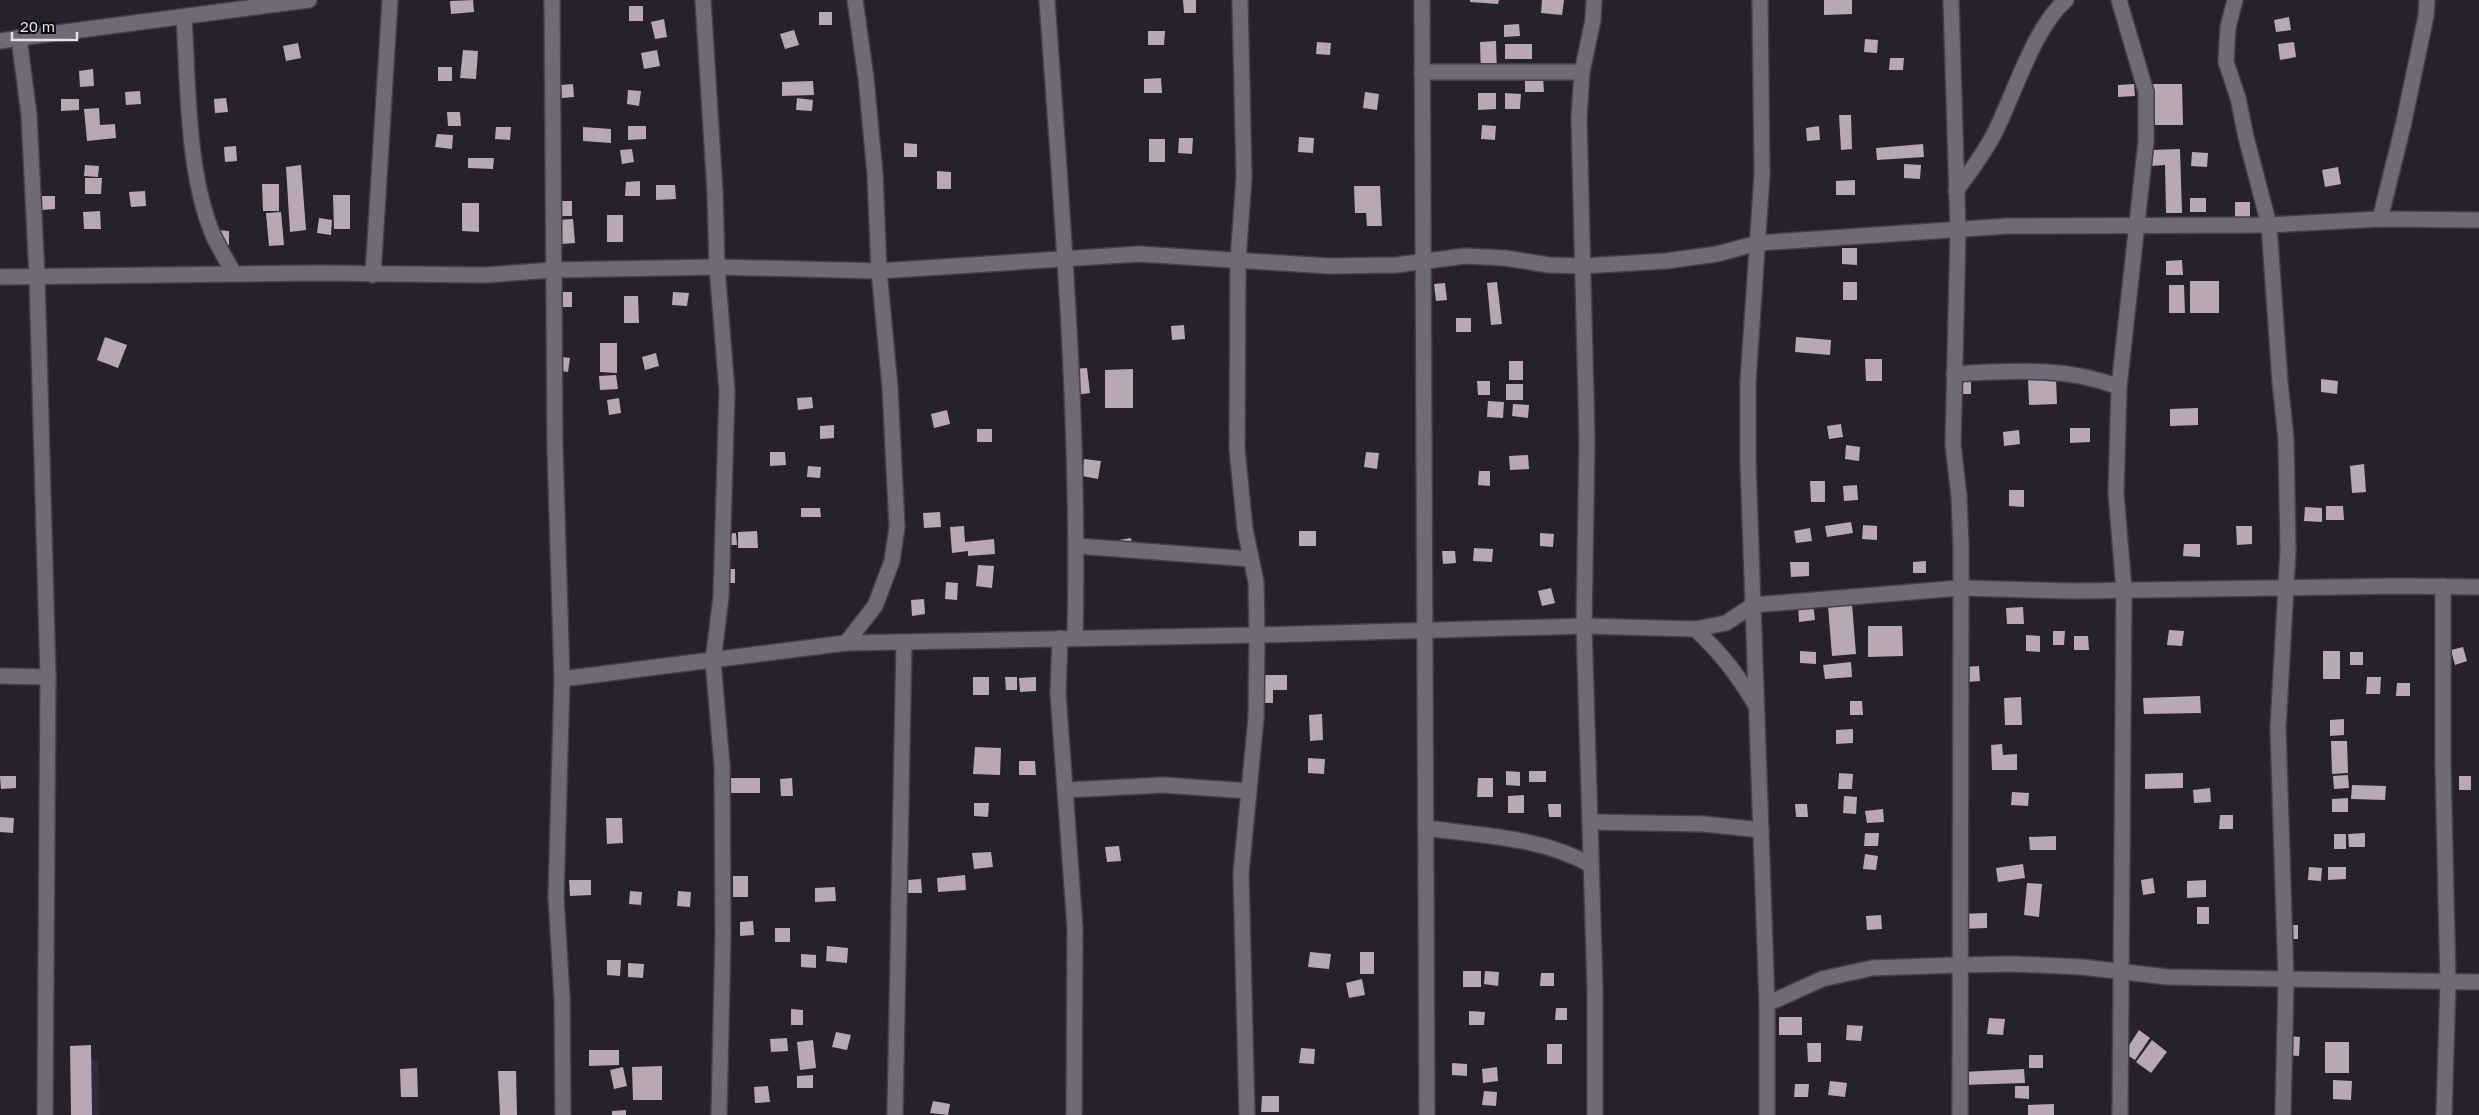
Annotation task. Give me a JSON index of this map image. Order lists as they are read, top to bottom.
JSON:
{
  "scale_bar": "20 m"
}
